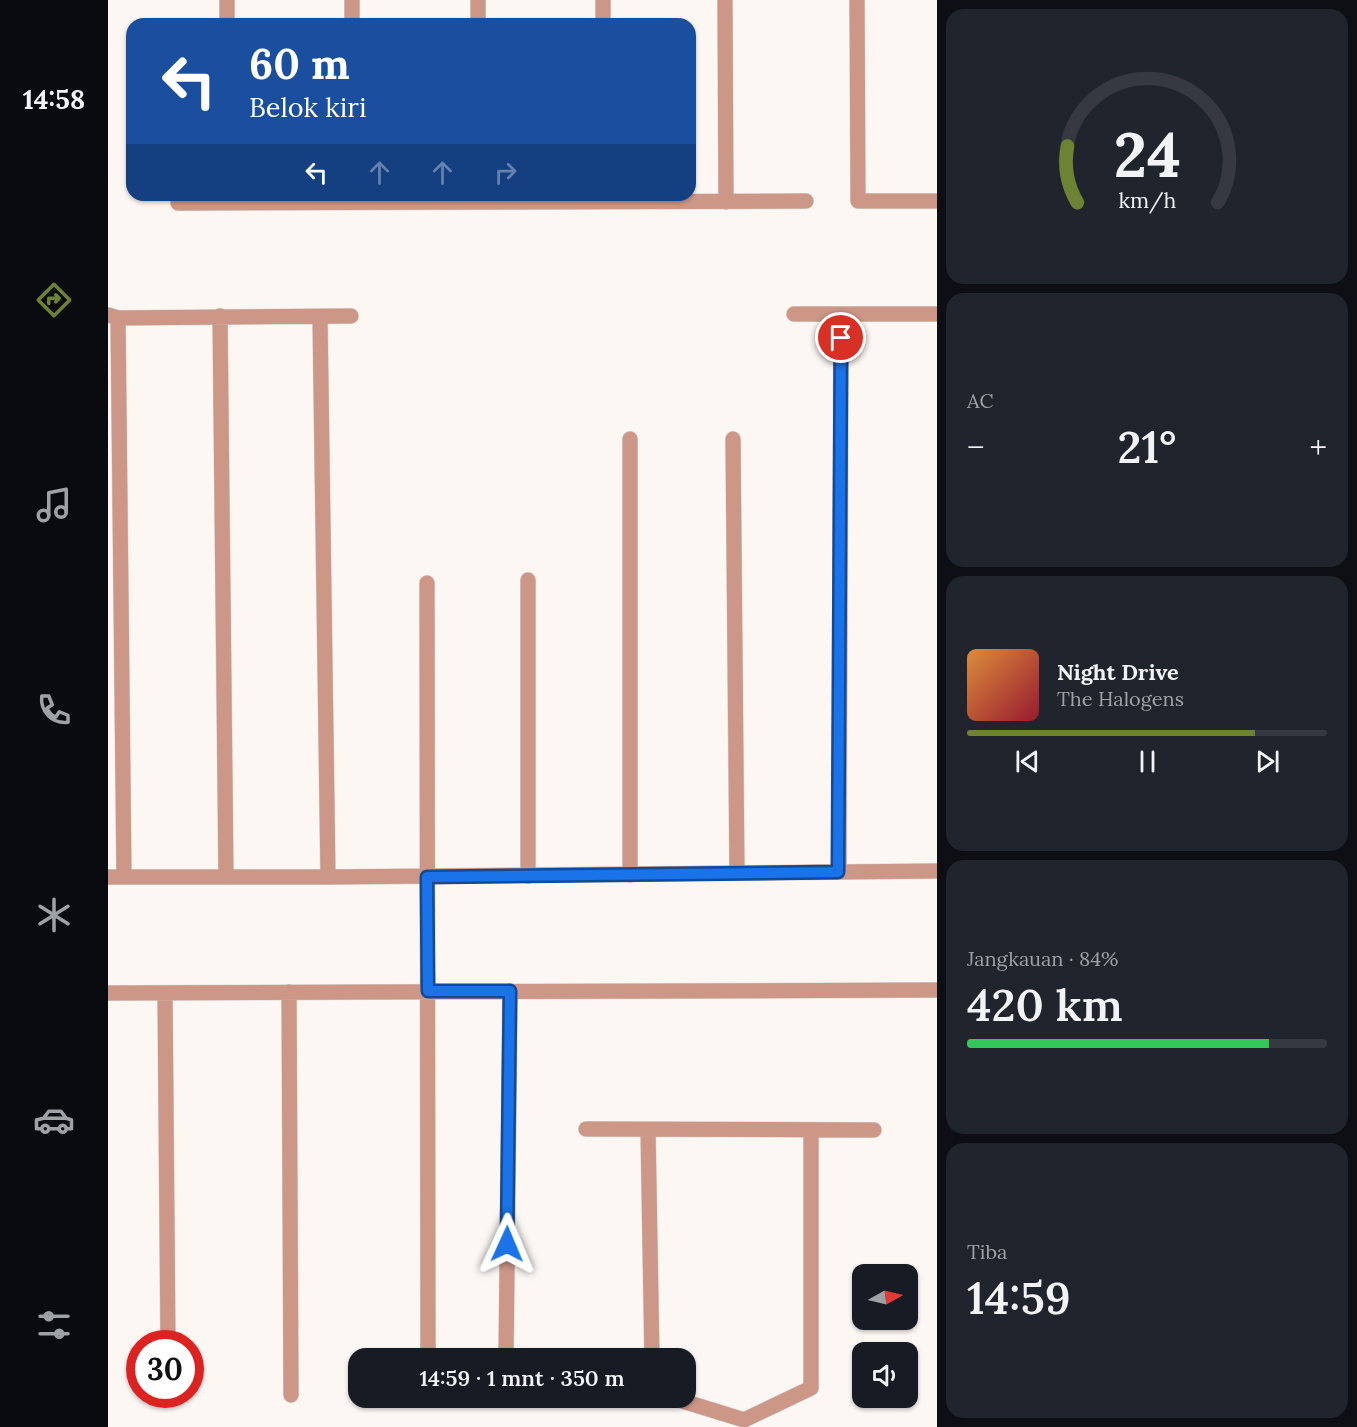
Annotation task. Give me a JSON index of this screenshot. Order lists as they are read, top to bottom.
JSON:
{
  "north": "right",
  "page": {
    "tabs": "14:58",
    "turn": ["60 m", "Belok kiri"],
    "tile": [
      "AC",
      ["Jangkauan · 84%", "420 km"],
      ["Tiba", "14:59"]
    ],
    "heat": ["−", "21°", "+"],
    "song": ["Night Drive", "The Halogens"],
    "limit": "30",
    "trip": "14:59 · 1 mnt · 350 m",
    "gauge": ["24", "km/h"]
  }
}
